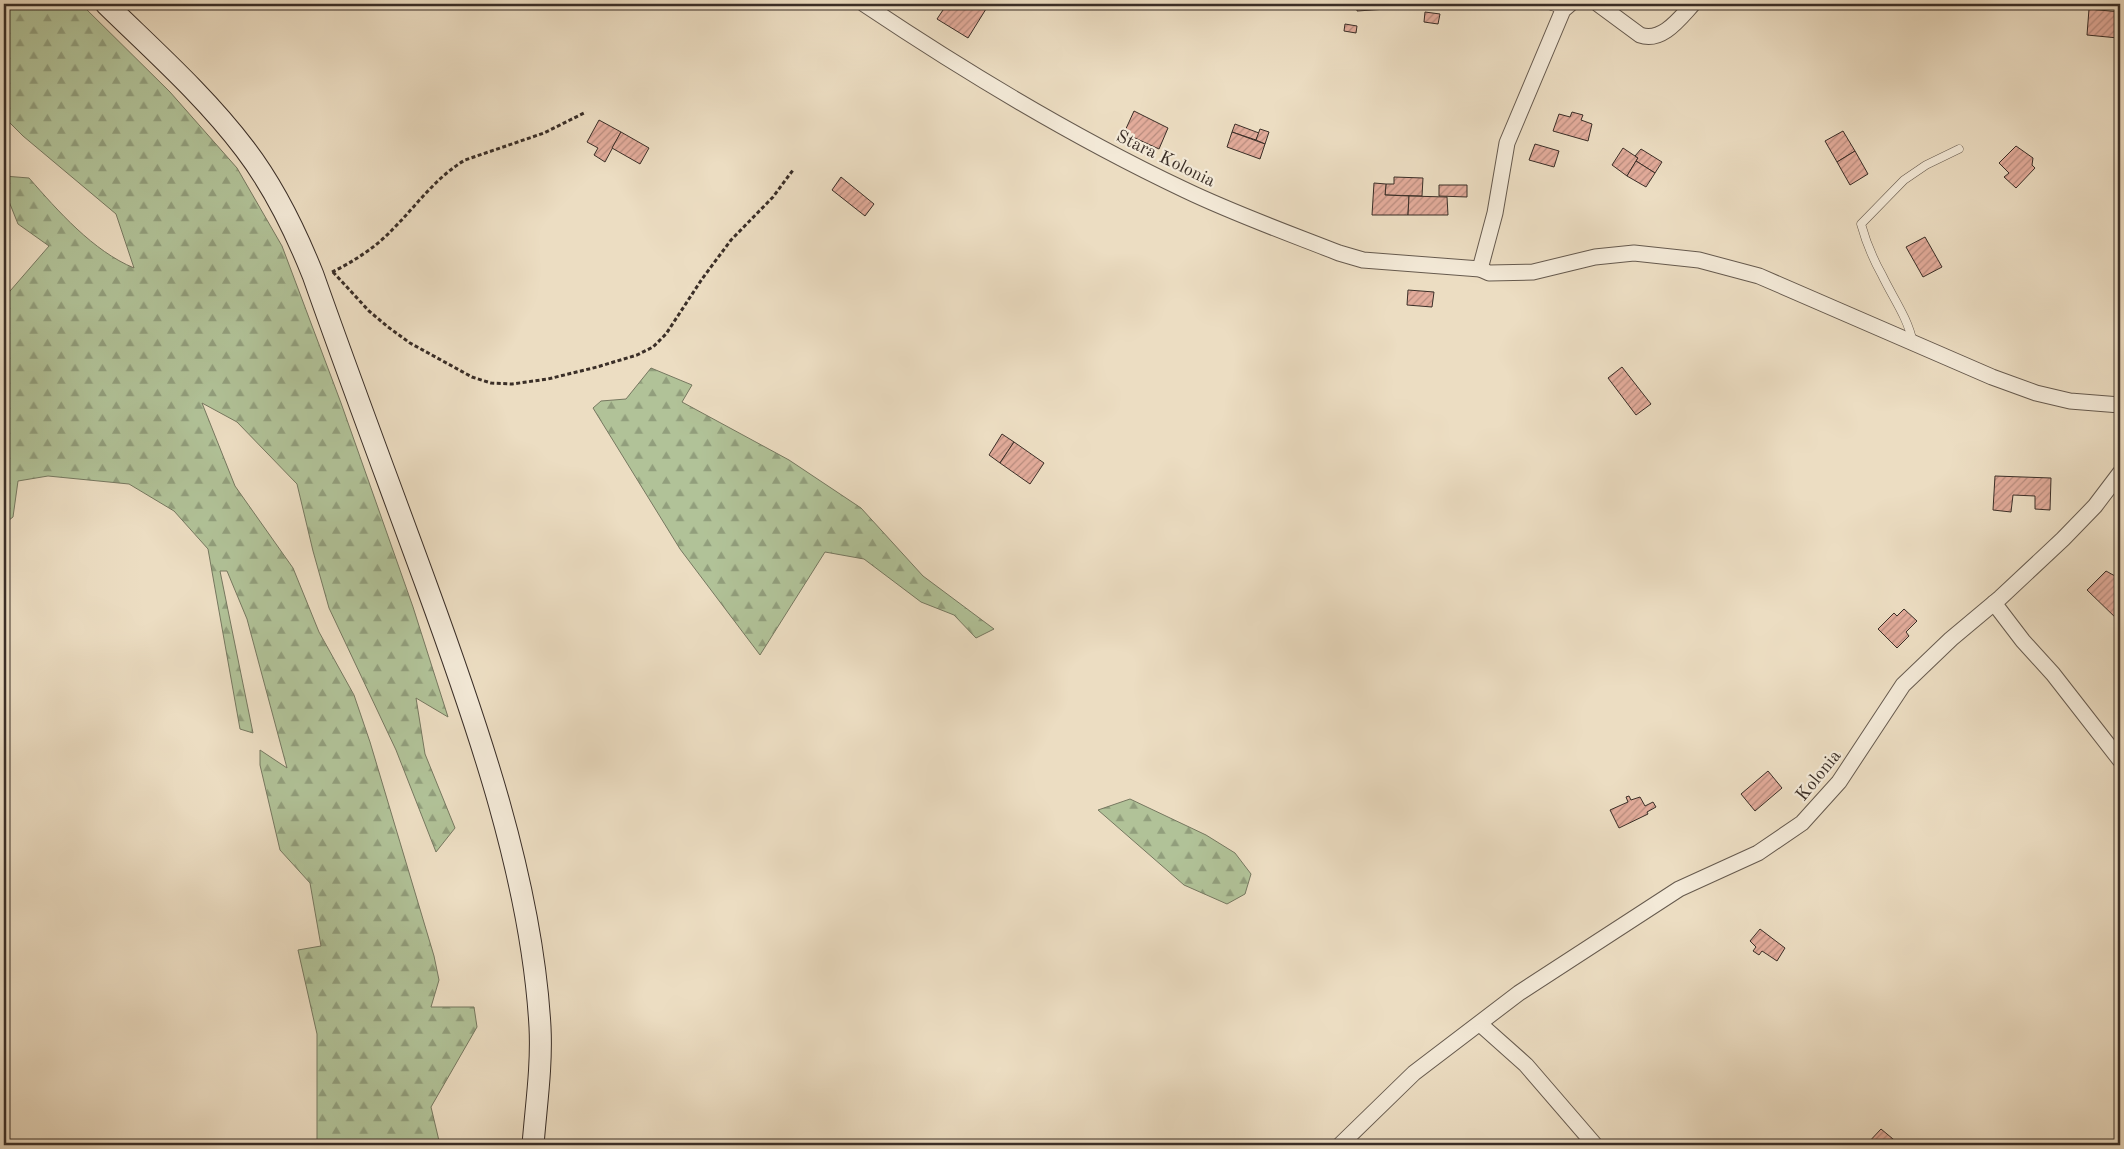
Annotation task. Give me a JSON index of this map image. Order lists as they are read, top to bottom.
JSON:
{
  "streets": {
    "street": ["Stara Kolonia", "Kolonia"]
  }
}
